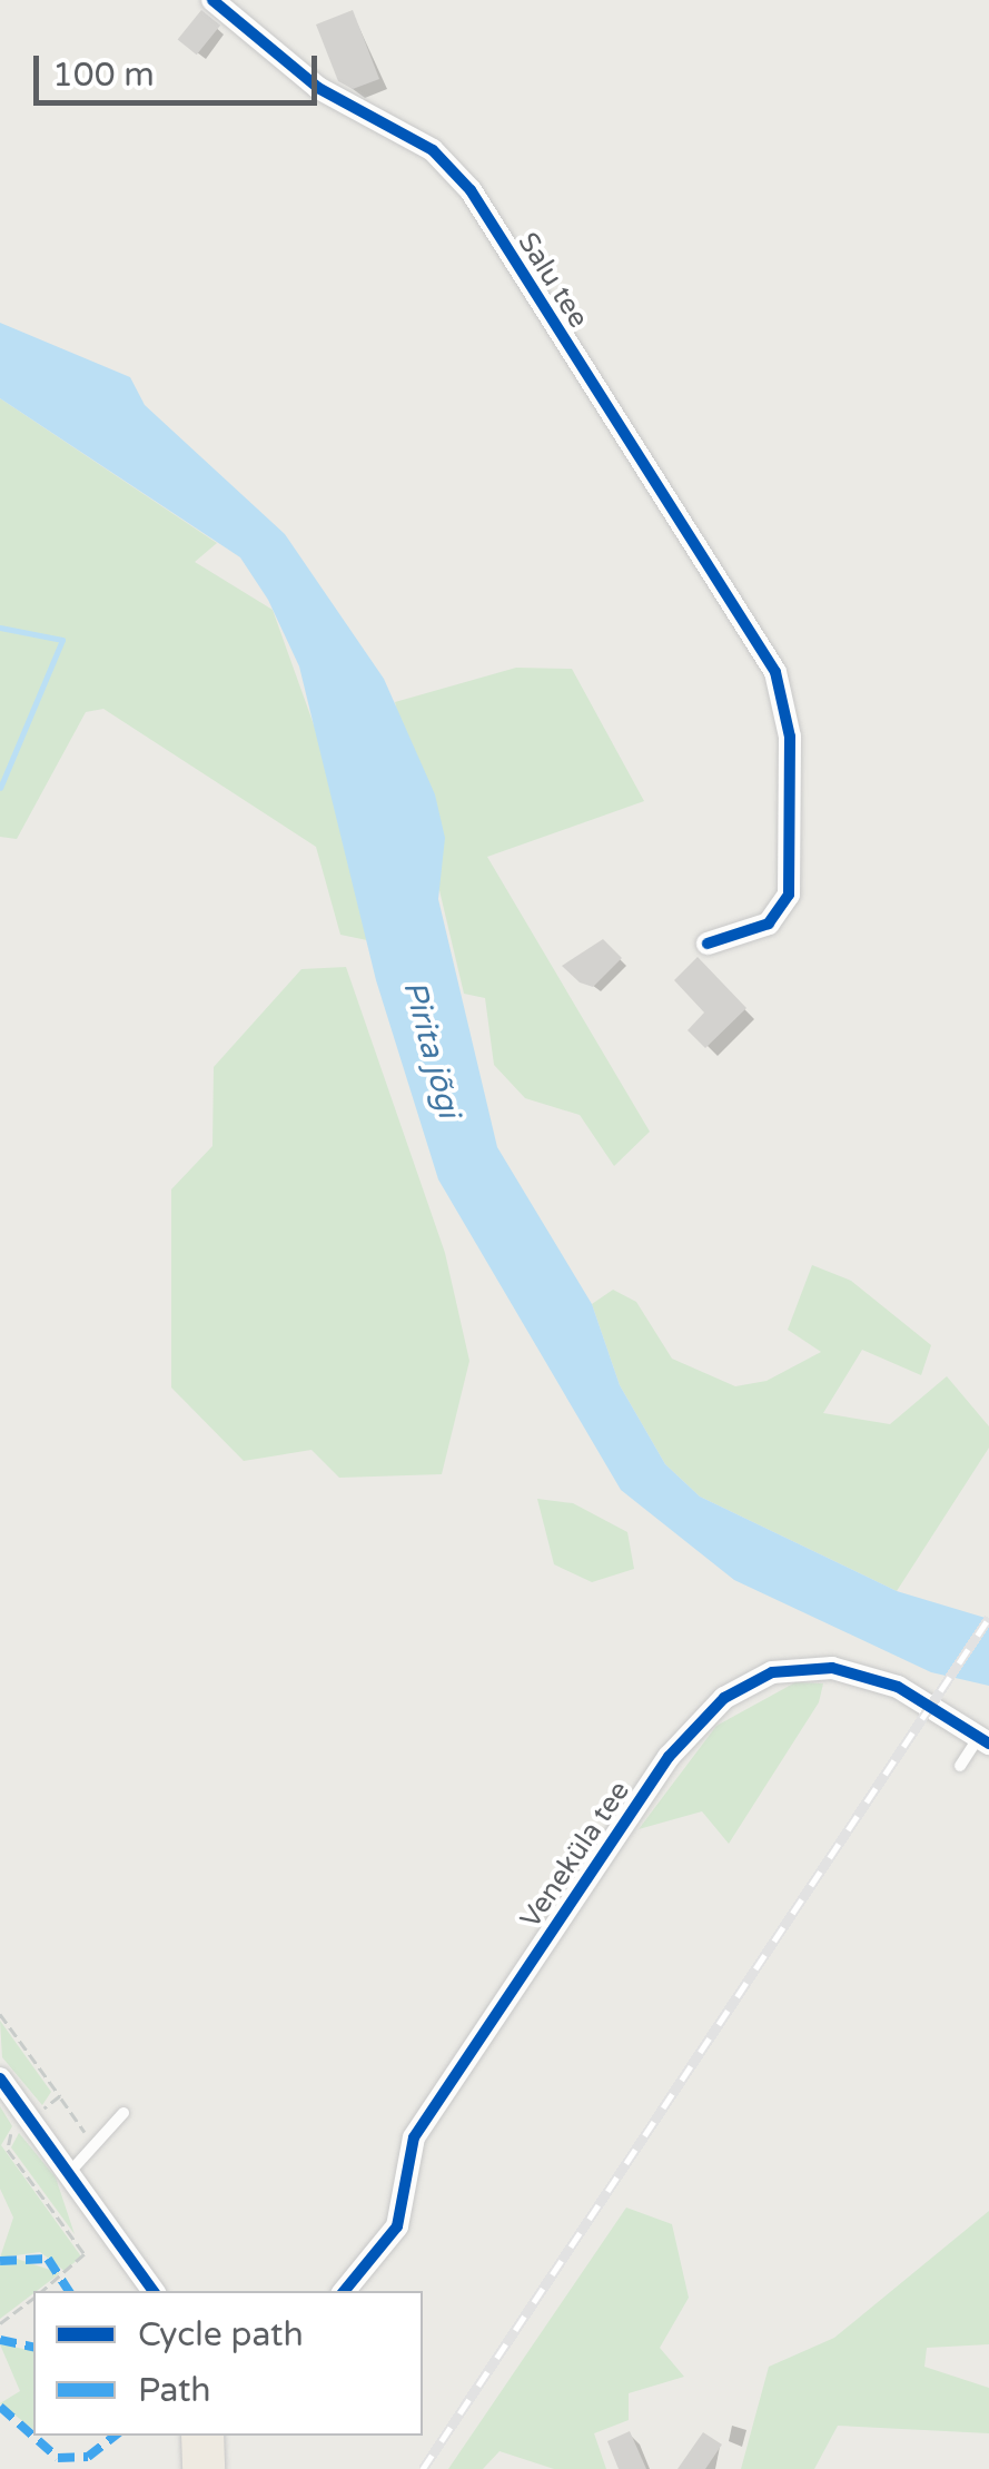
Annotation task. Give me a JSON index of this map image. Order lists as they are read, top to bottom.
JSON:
{
  "streets": {
    "street": ["Salu tee", "Veneküla tee"]
  },
  "water": ["Pirita jõgi"],
  "legend": ["Cycle path", "Path"],
  "scale_bar": "100 m"
}
